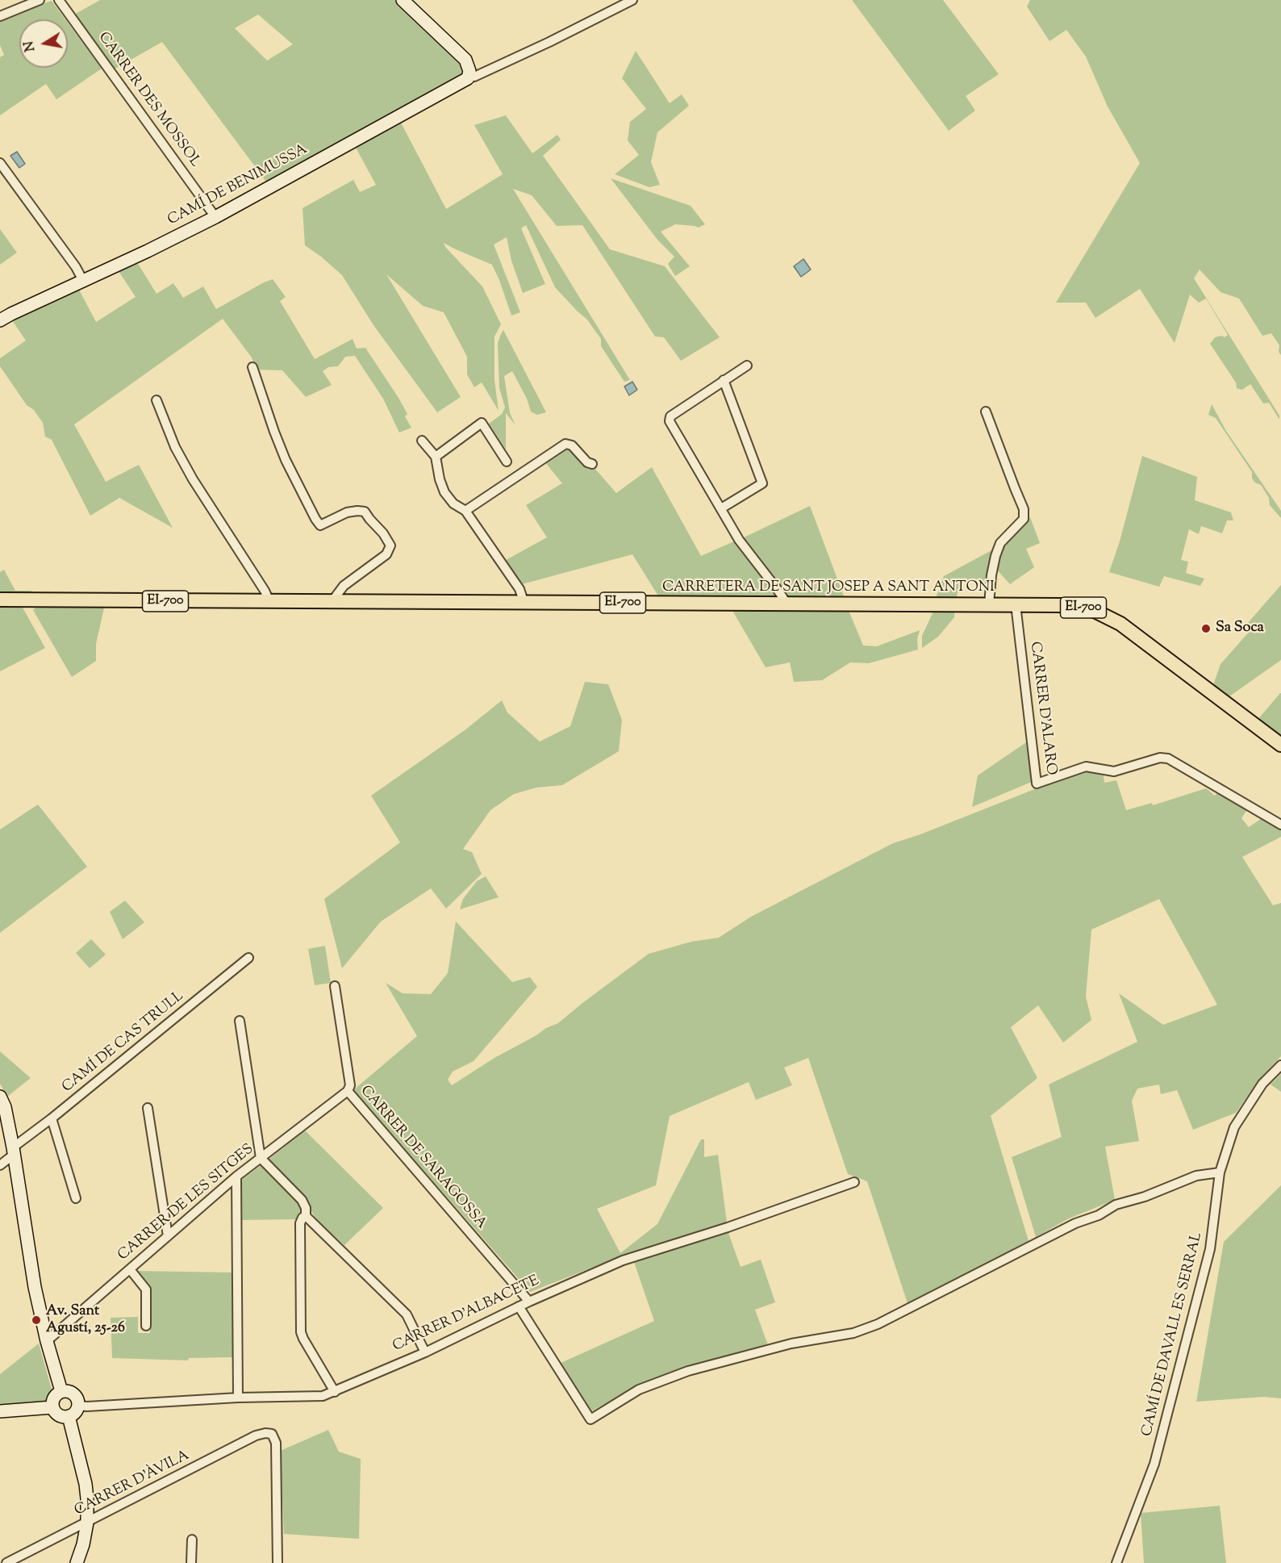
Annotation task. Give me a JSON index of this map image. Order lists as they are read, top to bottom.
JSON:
{
  "streets": {
    "main road": ["CARRETERA DE SANT JOSEP A SANT ANTONI", "EI-700"],
    "street": [
      "CARRER DES MOSSOL",
      "CAMÍ DE BENIMUSSA",
      "CARRER D'ALARO",
      "CAMÍ DE CAS TRULL",
      "CARRER DE SARAGOSSA",
      "CARRER DE LES SITGES",
      "CARRER D'ALBACETE",
      "CAMÍ DE DAVALL ES SERRAL",
      "CARRER D'ÀVILA"
    ]
  },
  "crossings": [
    ["CARRER DES MOSSOL", "CAMÍ DE BENIMUSSA"],
    ["CARRETERA DE SANT JOSEP A SANT ANTONI", "EI-700"],
    ["CARRETERA DE SANT JOSEP A SANT ANTONI", "CARRER D'ALARO"],
    ["CARRER DE SARAGOSSA", "CARRER DE LES SITGES"],
    ["CARRER DE SARAGOSSA", "CARRER D'ALBACETE"]
  ],
  "places": ["Sa Soca", "Av. Sant Agustí, 25-26"],
  "north": "left"
}
